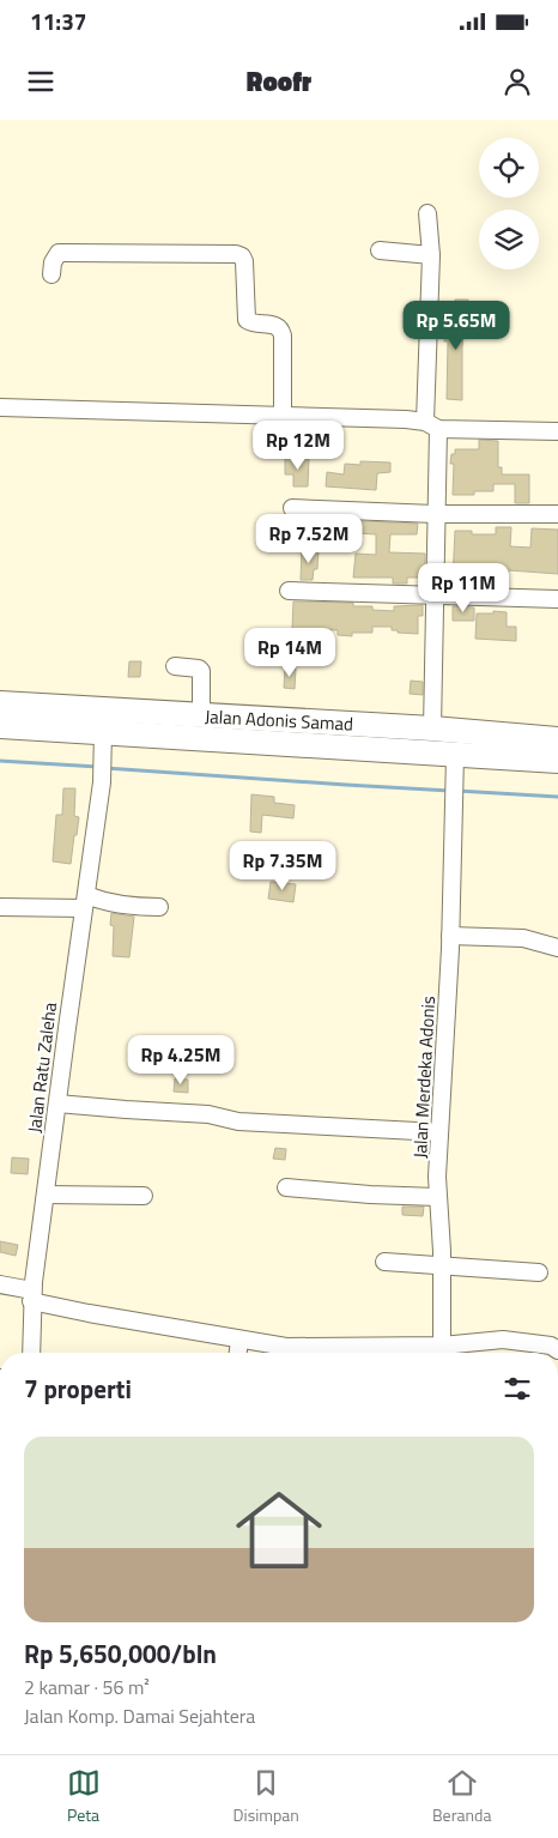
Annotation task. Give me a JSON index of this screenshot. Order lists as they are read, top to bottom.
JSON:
{
  "streets": {
    "highway": ["Jalan Adonis Samad"],
    "street": ["Jalan Ratu Zaleha", "Jalan Merdeka Adonis"]
  },
  "page": {
    "status": "11:37",
    "header": "Roofr",
    "price": [
      "Rp 5.65M",
      "Rp 12M",
      "Rp 7.52M",
      "Rp 11M",
      "Rp 14M",
      "Rp 7.35M",
      "Rp 4.25M"
    ],
    "heading": "7 properti",
    "list": [
      {
        "name": "Rp 5,650,000/bln",
        "note": "2 kamar · 56 m² · Jalan Komp. Damai Sejahtera"
      }
    ],
    "tabs": ["Peta", "Disimpan", "Beranda"]
  }
}
